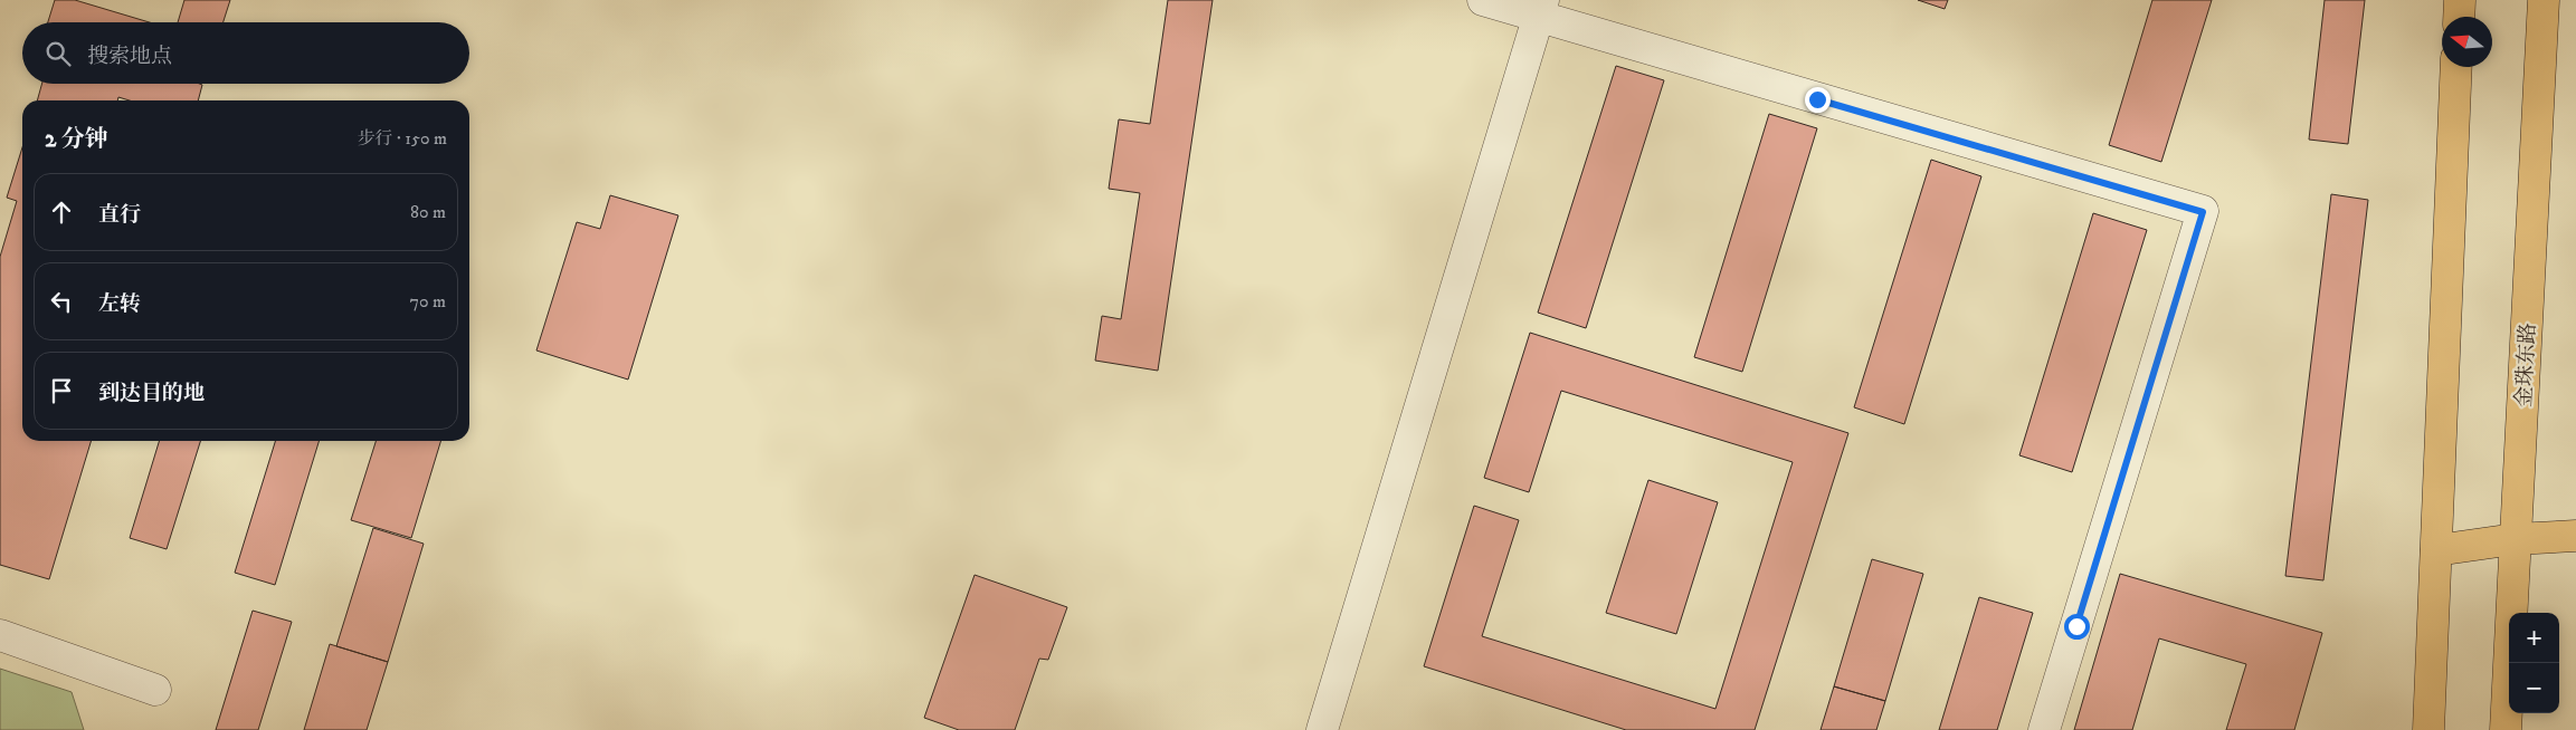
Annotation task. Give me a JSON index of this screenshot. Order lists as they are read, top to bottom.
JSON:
{
  "streets": {
    "main road": ["金珠东路"]
  },
  "north": "left",
  "page": {
    "search": "搜索地点",
    "heading": ["2 分钟", "步行 · 150 m"],
    "list": [
      ["直行", "80 m"],
      ["左转", "70 m"],
      "到达目的地"
    ],
    "map_buttons": ["+", "−"]
  }
}
